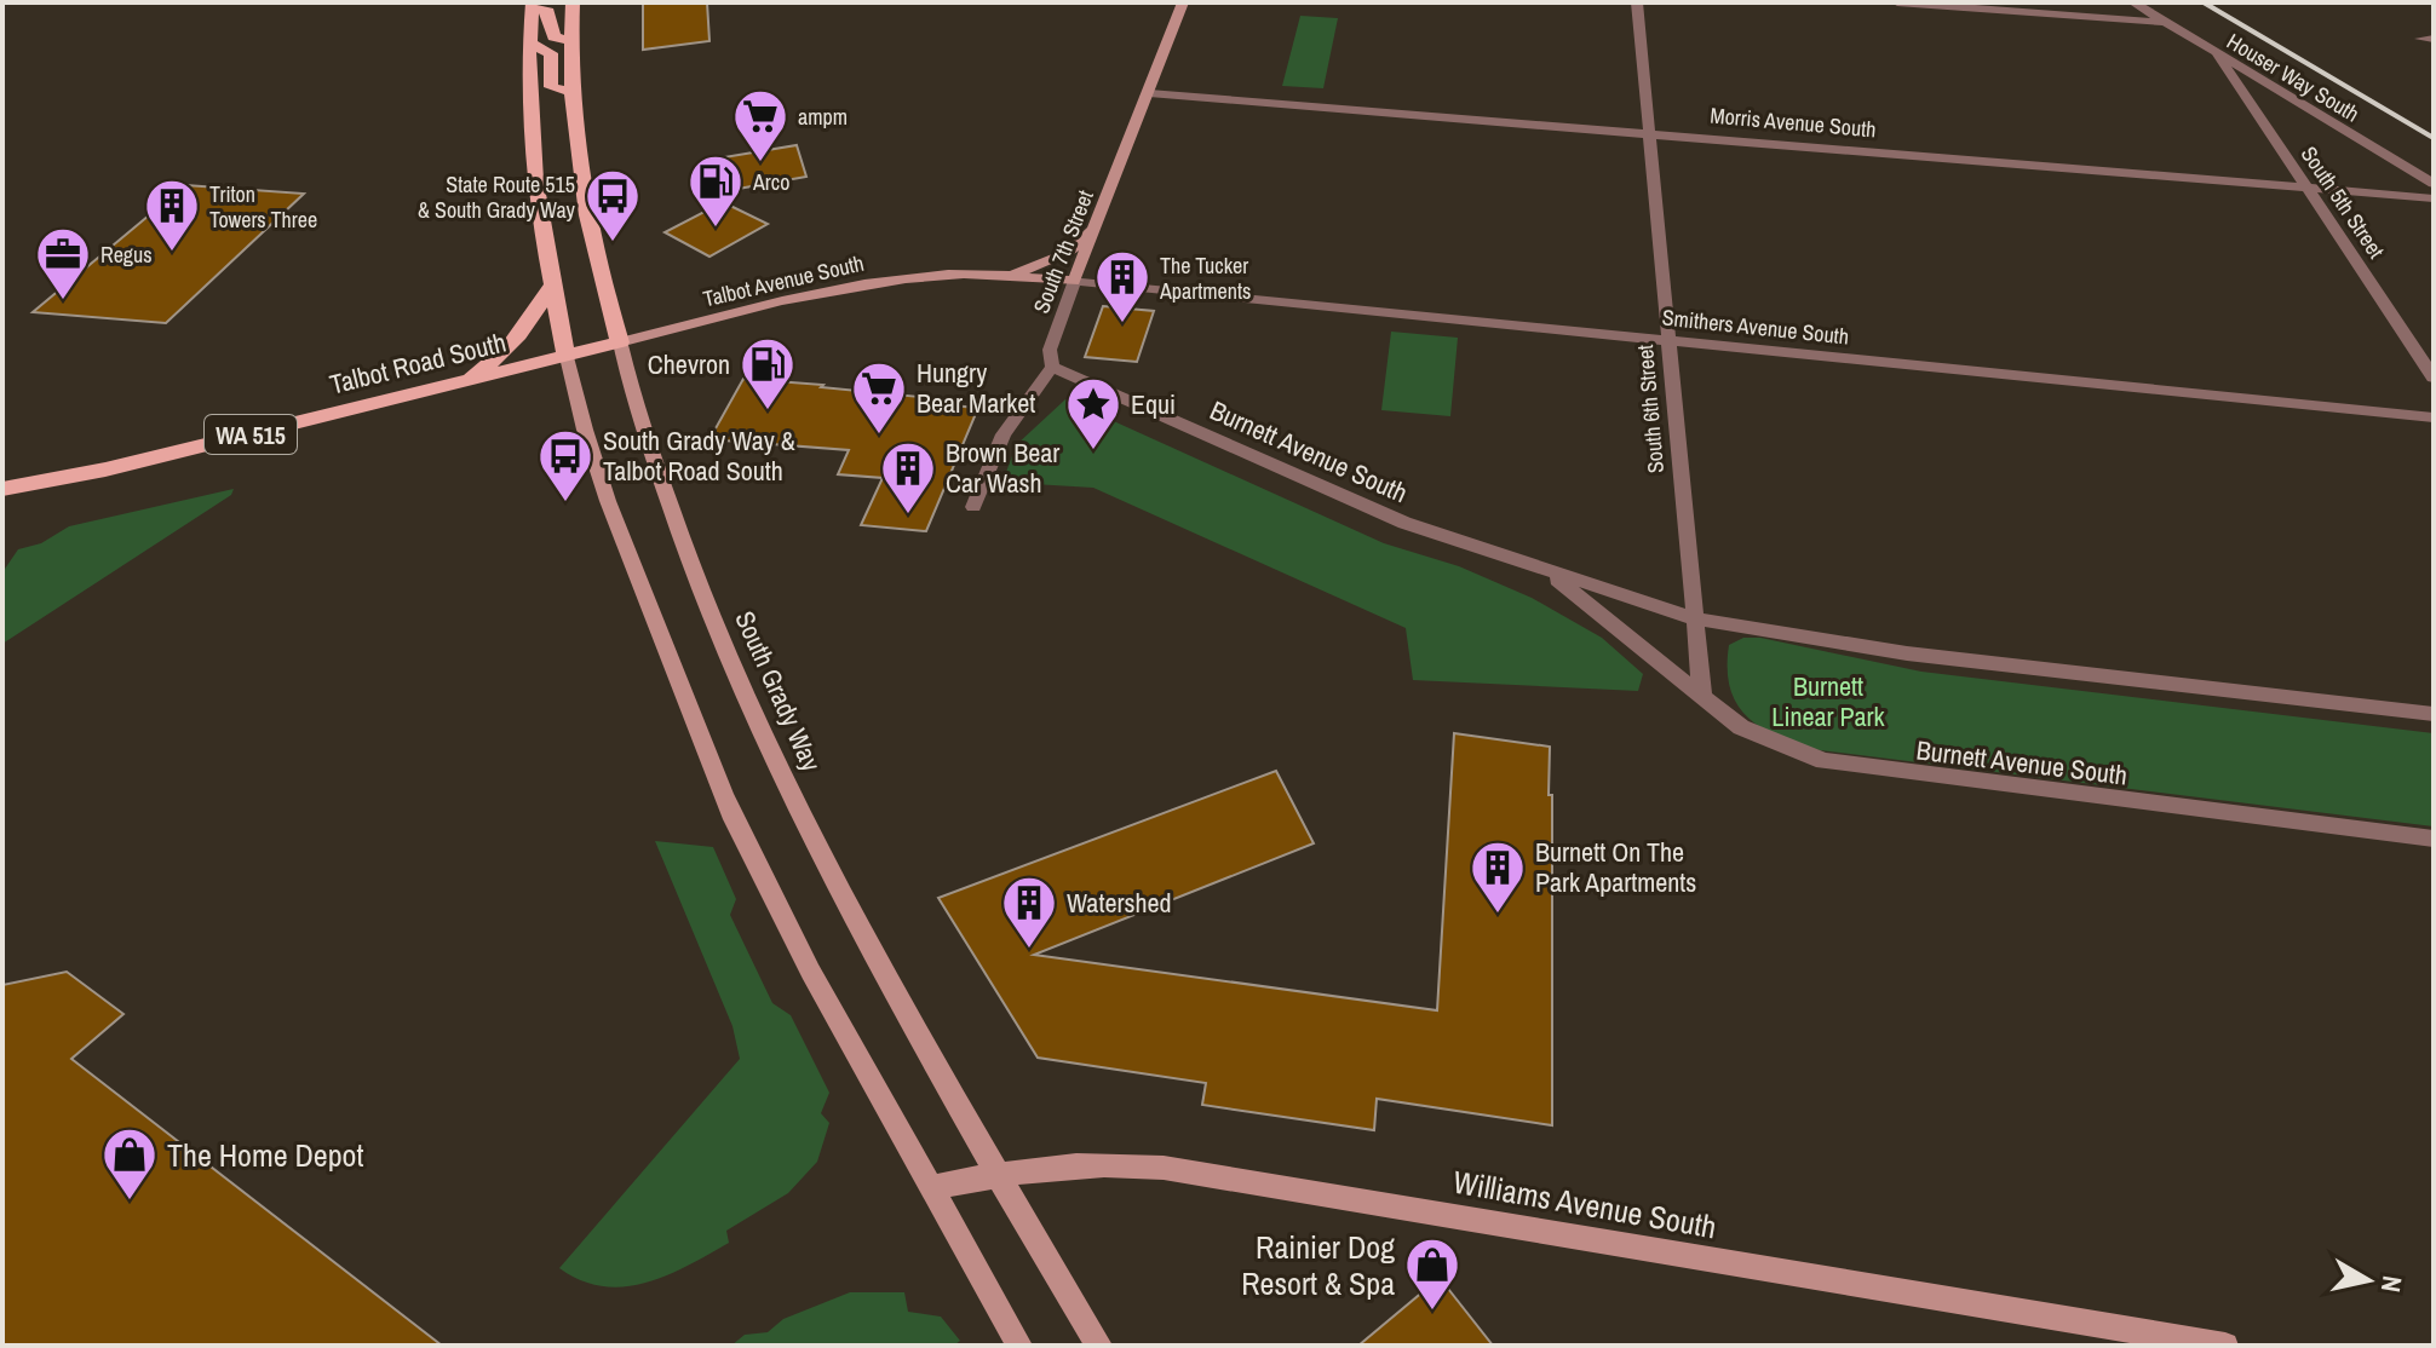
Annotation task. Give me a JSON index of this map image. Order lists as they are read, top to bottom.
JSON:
{
  "streets": {
    "main road": [
      "South 7th Street",
      "Talbot Avenue South",
      "Talbot Road South",
      "WA 515",
      "South Grady Way",
      "Williams Avenue South"
    ],
    "street": [
      "Houser Way South",
      "Morris Avenue South",
      "South 5th Street",
      "Smithers Avenue South",
      "South 6th Street",
      "Burnett Avenue South"
    ]
  },
  "crossings": [
    ["Houser Way South", "South 5th Street"],
    ["Morris Avenue South", "South 5th Street"],
    ["Morris Avenue South", "South 7th Street"],
    ["Morris Avenue South", "South 6th Street"],
    ["South 7th Street", "Talbot Avenue South"],
    ["South 7th Street", "Smithers Avenue South"],
    ["South 7th Street", "Burnett Avenue South"],
    ["Talbot Avenue South", "Smithers Avenue South"],
    ["Talbot Avenue South", "Talbot Road South"],
    ["Talbot Avenue South", "South Grady Way"],
    ["Smithers Avenue South", "South 6th Street"],
    ["Talbot Road South", "South Grady Way"],
    ["South 6th Street", "Burnett Avenue South"],
    ["South Grady Way", "Williams Avenue South"]
  ],
  "parks": ["Burnett Linear Park"],
  "places": {
    "supermarket": ["ampm", "Hungry Bear Market"],
    "fuel station": ["Arco", "Chevron"],
    "bus stop": ["State Route 515 & South Grady Way", "South Grady Way & Talbot Road South"],
    "building": [
      "Triton Towers Three",
      "The Tucker Apartments",
      "Brown Bear Car Wash",
      "Burnett On The Park Apartments",
      "Watershed"
    ],
    "office": ["Regus"],
    "place": ["Equi"],
    "shop": ["The Home Depot", "Rainier Dog Resort & Spa"]
  },
  "north": "right"
}
